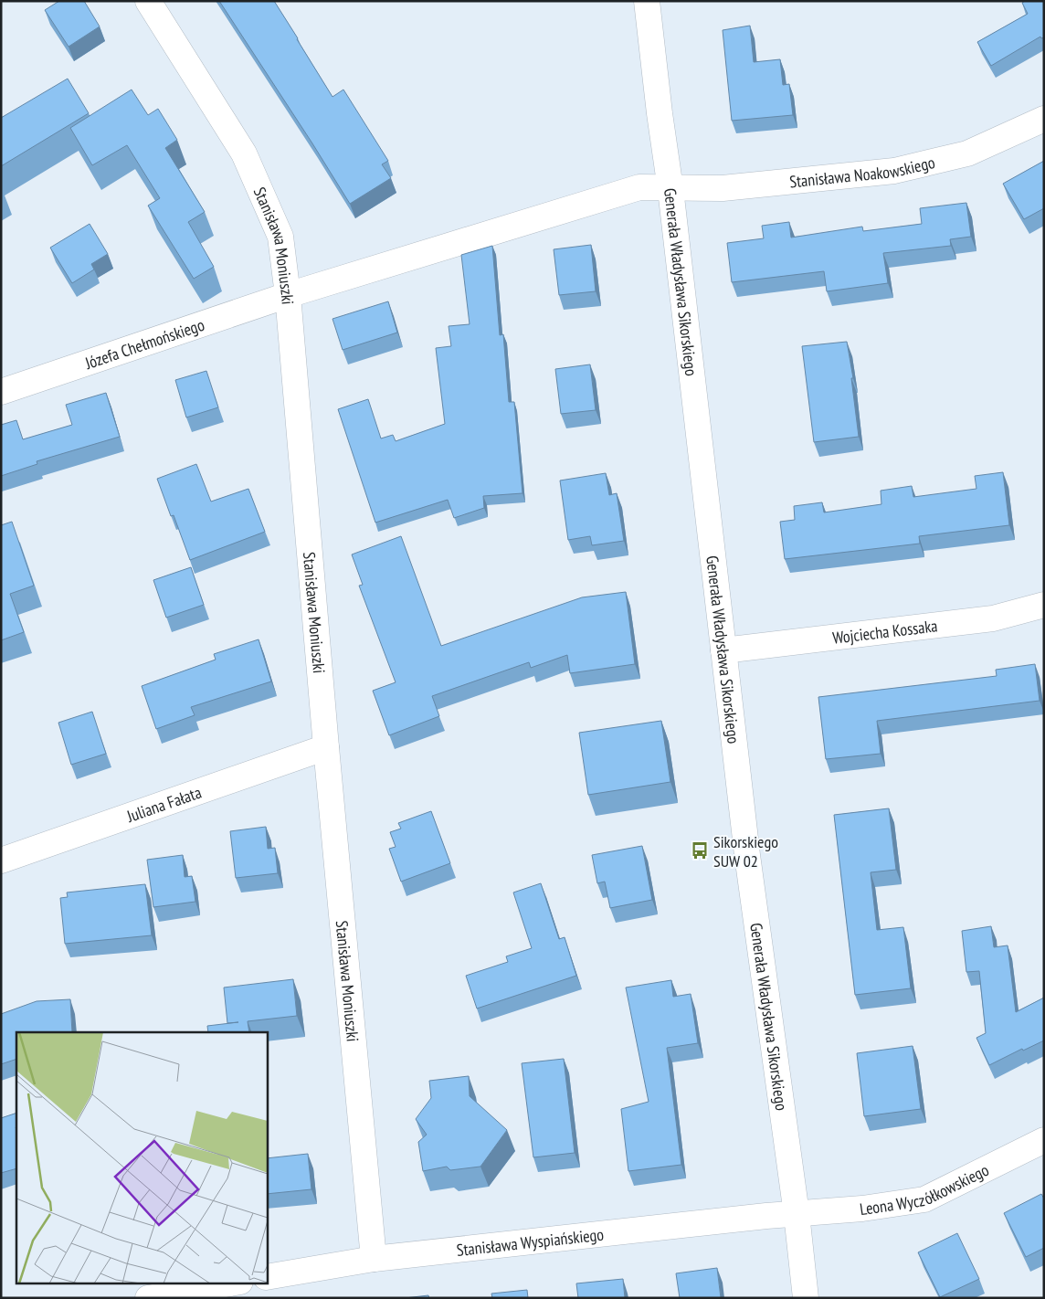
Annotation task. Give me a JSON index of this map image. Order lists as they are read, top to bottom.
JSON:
{
  "streets": {
    "street": [
      "Stanisława Noakowskiego",
      "Stanisława Moniuszki",
      "Generała Władysława Sikorskiego",
      "Józefa Chełmońskiego",
      "Wojciecha Kossaka",
      "Juliana Fałata",
      "Leona Wyczółkowskiego",
      "Stanisława Wyspiańskiego"
    ]
  },
  "crossings": [
    ["Stanisława Noakowskiego", "Stanisława Moniuszki"],
    ["Stanisława Noakowskiego", "Generała Władysława Sikorskiego"],
    ["Stanisława Noakowskiego", "Józefa Chełmońskiego"],
    ["Stanisława Moniuszki", "Józefa Chełmońskiego"],
    ["Stanisława Moniuszki", "Juliana Fałata"],
    ["Stanisława Moniuszki", "Stanisława Wyspiańskiego"],
    ["Generała Władysława Sikorskiego", "Wojciecha Kossaka"],
    ["Generała Władysława Sikorskiego", "Leona Wyczółkowskiego"],
    ["Generała Władysława Sikorskiego", "Stanisława Wyspiańskiego"],
    ["Leona Wyczółkowskiego", "Stanisława Wyspiańskiego"]
  ],
  "places": {
    "bus stop": ["Sikorskiego SUW 02"]
  }
}
